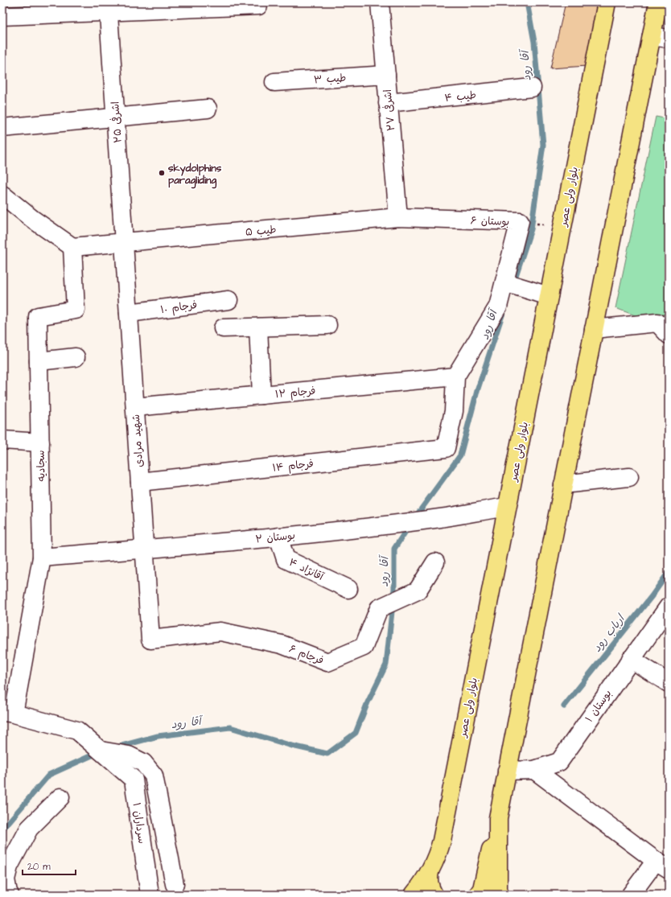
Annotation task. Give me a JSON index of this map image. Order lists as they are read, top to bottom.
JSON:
{
  "streets": {
    "main road": ["بلوار ولی عصر"],
    "street": [
      "طیب ۳",
      "طیب ۴",
      "اشرفی ۲۷",
      "اشرفی ۲۵",
      "بوستان ۶",
      "طیب ۵",
      "فرجام ۱۰",
      "فرجام ۱۲",
      "شهید مرادی",
      "فرجام ۱۴",
      "سجادیه",
      "بوستان ۲",
      "آقانژاد ۴",
      "فرجام ۶",
      "بوستان ۱",
      "سرداران ۱"
    ]
  },
  "crossings": [
    ["طیب ۳", "اشرفی ۲۷"],
    ["طیب ۴", "اشرفی ۲۷"],
    ["اشرفی ۲۷", "بوستان ۶"],
    ["اشرفی ۲۷", "طیب ۵"],
    ["اشرفی ۲۵", "طیب ۵"],
    ["اشرفی ۲۵", "شهید مرادی"],
    ["بلوار ولی عصر", "بوستان ۲"],
    ["بوستان ۶", "طیب ۵"],
    ["طیب ۵", "شهید مرادی"],
    ["طیب ۵", "سجادیه"],
    ["فرجام ۱۰", "شهید مرادی"],
    ["فرجام ۱۲", "شهید مرادی"],
    ["فرجام ۱۲", "فرجام ۱۴"],
    ["شهید مرادی", "فرجام ۱۴"],
    ["شهید مرادی", "بوستان ۲"],
    ["شهید مرادی", "فرجام ۶"],
    ["سجادیه", "بوستان ۲"],
    ["سجادیه", "سرداران ۱"],
    ["بوستان ۲", "آقانژاد ۴"]
  ],
  "water": ["آقا رود", "ارباب رود"],
  "places": ["skydolphins paragliding"],
  "scale_bar": "20 m"
}
